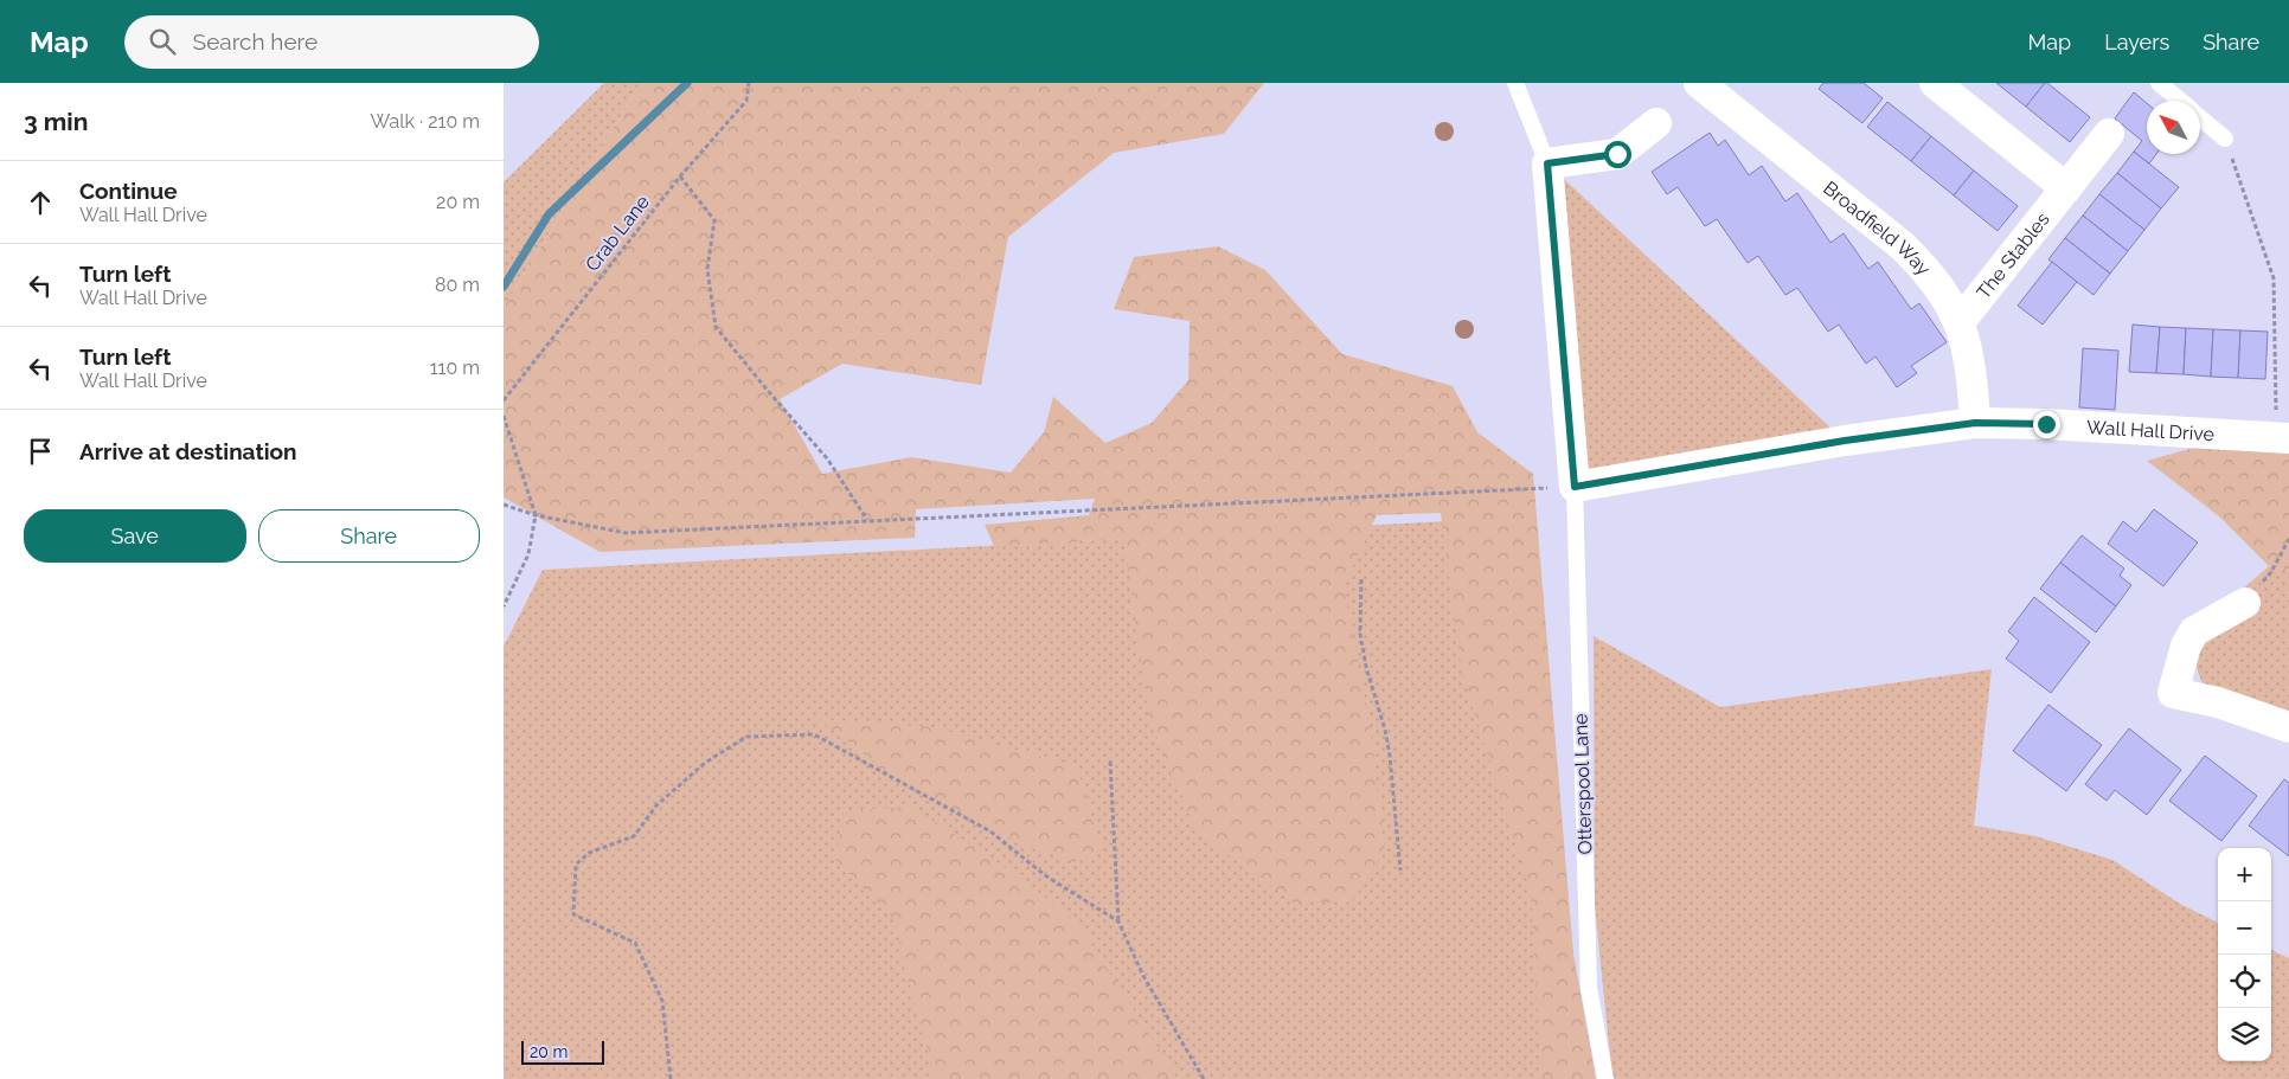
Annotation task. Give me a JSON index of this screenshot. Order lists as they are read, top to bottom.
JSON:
{
  "streets": {
    "street": ["Broadfield Way", "The Stables", "Wall Hall Drive"],
    "lane": ["Otterspool Lane"],
    "path": ["Crab Lane"]
  },
  "crossings": [
    ["Broadfield Way", "The Stables"],
    ["Broadfield Way", "Wall Hall Drive"],
    ["Wall Hall Drive", "Otterspool Lane"]
  ],
  "scale_bar": "20 m",
  "north": "top left",
  "page": {
    "header": "Map",
    "search": "Search here",
    "nav": ["Map", "Layers", "Share"],
    "heading": ["3 min", "Walk · 210 m"],
    "list": [
      ["Continue", "Wall Hall Drive", "20 m"],
      ["Turn left", "Wall Hall Drive", "80 m"],
      ["Turn left", "Wall Hall Drive", "110 m"],
      "Arrive at destination"
    ],
    "buttons": ["Save", "Share"],
    "map_buttons": ["+", "−"],
    "scale": "20 m"
  }
}
